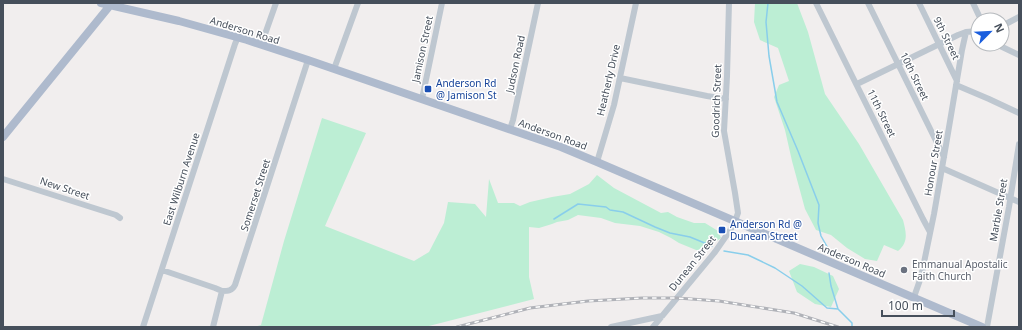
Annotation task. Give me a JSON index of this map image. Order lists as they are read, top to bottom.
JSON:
{
  "streets": {
    "main road": ["Anderson Road"],
    "street": [
      "9th Street",
      "Jamison Street",
      "Judson Road",
      "10th Street",
      "Heatherly Drive",
      "Goodrich Street",
      "11th Street",
      "Honour Street",
      "East Wilburn Avenue",
      "New Street",
      "Somerset Street",
      "Marble Street",
      "Dunean Street"
    ]
  },
  "crossings": [
    ["Anderson Road", "Jamison Street"],
    ["Anderson Road", "Judson Road"],
    ["Anderson Road", "Heatherly Drive"],
    ["Anderson Road", "Goodrich Street"],
    ["Anderson Road", "Honour Street"],
    ["Anderson Road", "East Wilburn Avenue"],
    ["Anderson Road", "Somerset Street"],
    ["Anderson Road", "Dunean Street"],
    ["9th Street", "Honour Street"],
    ["10th Street", "Honour Street"],
    ["Goodrich Street", "Dunean Street"],
    ["11th Street", "Honour Street"]
  ],
  "places": {
    "transit": ["Anderson Rd @ Jamison St", "Anderson Rd @ Dunean Street"],
    "other": ["Emmanual Apostalic Faith Church"]
  },
  "scale_bar": "100 m",
  "north": "top right"
}
